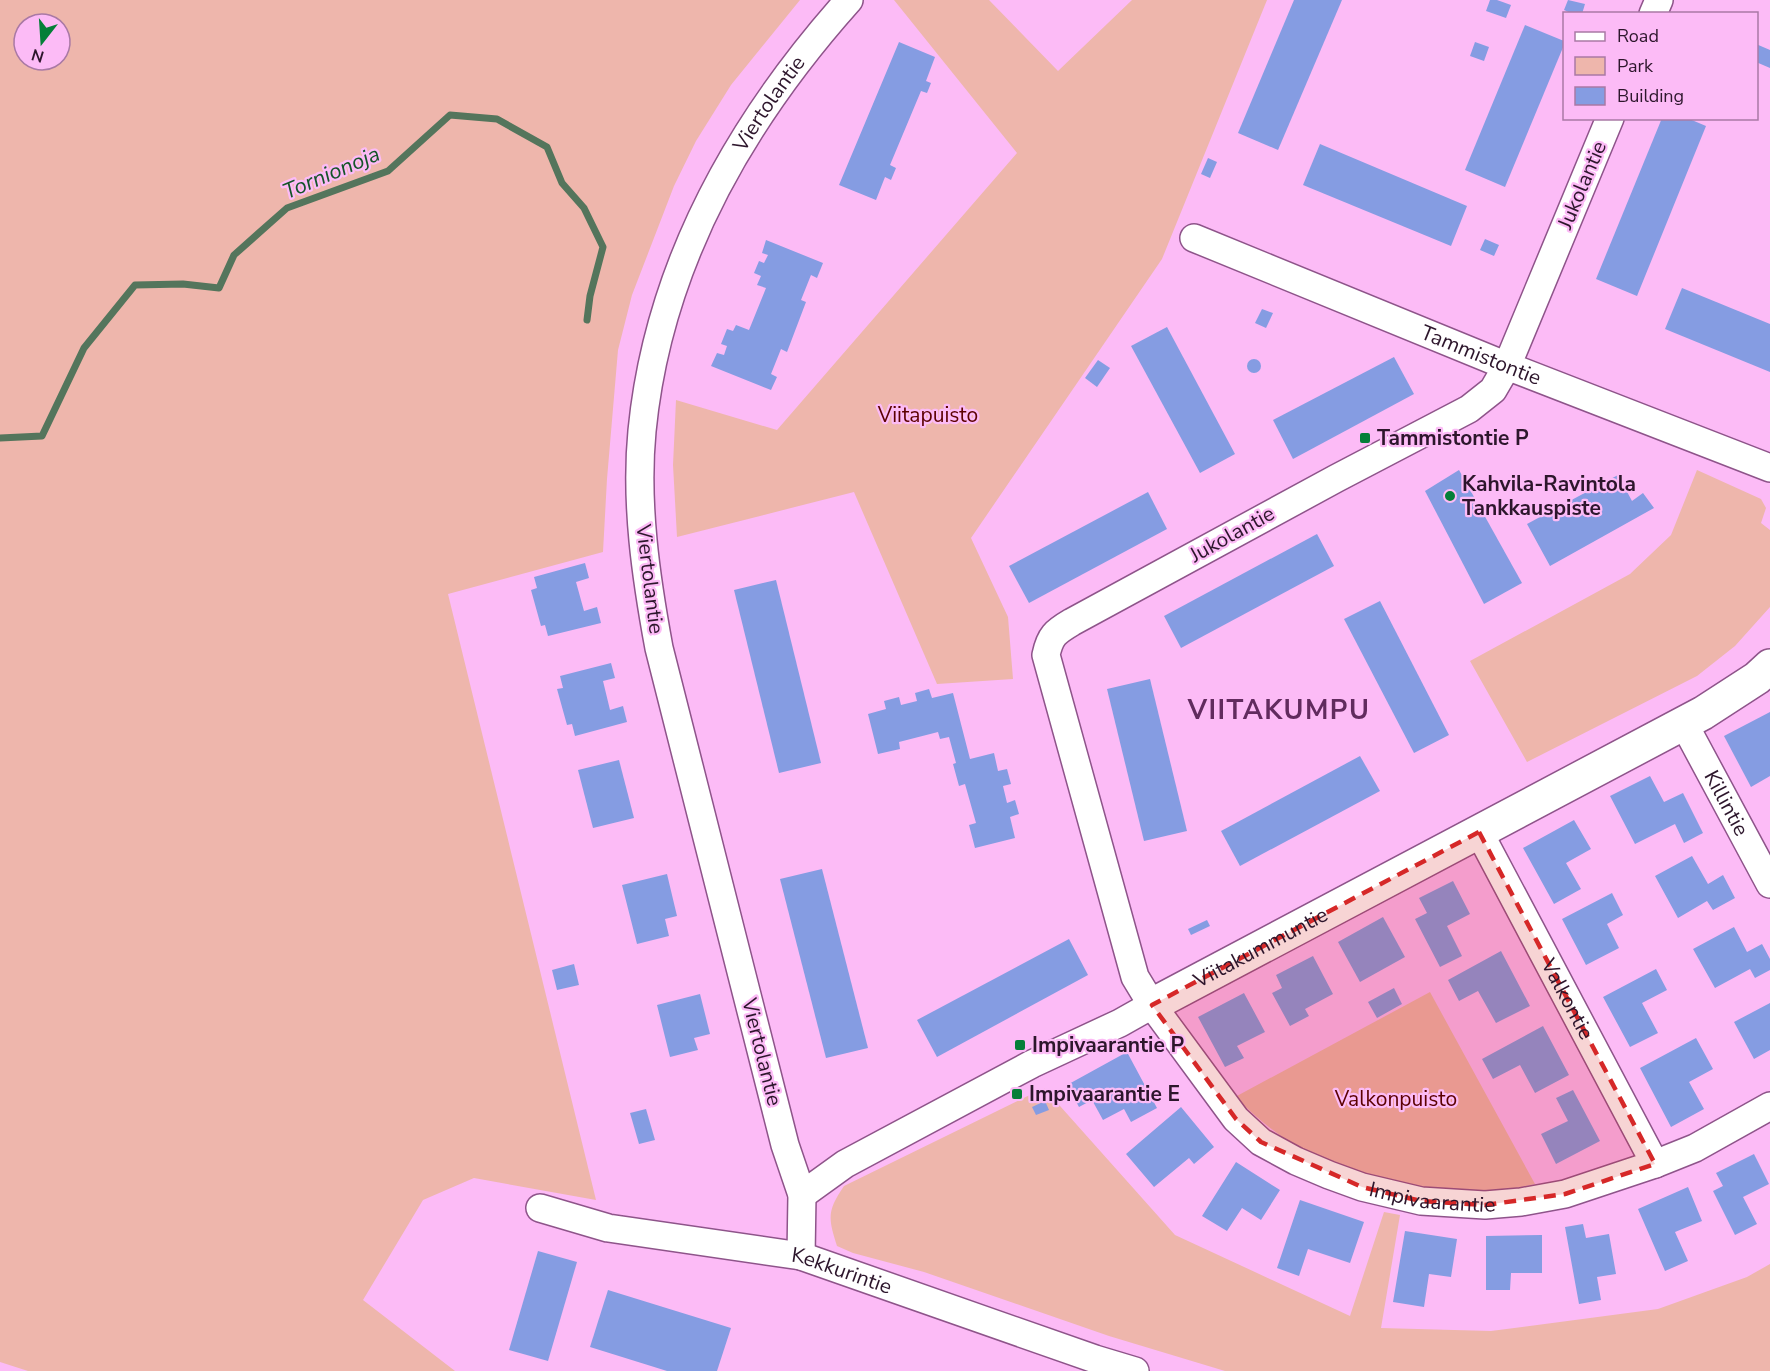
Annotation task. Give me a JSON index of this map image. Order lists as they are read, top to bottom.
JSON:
{
  "streets": {
    "street": [
      "Viertolantie",
      "Jukolantie",
      "Tammistontie",
      "Killintie",
      "Viitakummuntie",
      "Valkontie",
      "Impivaarantie",
      "Kekkurintie"
    ]
  },
  "crossings": [
    ["Viertolantie", "Viitakummuntie"],
    ["Jukolantie", "Tammistontie"],
    ["Jukolantie", "Viitakummuntie"],
    ["Jukolantie", "Impivaarantie"],
    ["Killintie", "Viitakummuntie"],
    ["Viitakummuntie", "Valkontie"],
    ["Viitakummuntie", "Impivaarantie"],
    ["Valkontie", "Impivaarantie"]
  ],
  "districts": ["VIITAKUMPU"],
  "water": ["Tornionoja"],
  "parks": ["Viitapuisto", "Valkonpuisto"],
  "places": {
    "transit": ["Tammistontie P", "Impivaarantie P", "Impivaarantie E"],
    "other": ["Kahvila-Ravintola Tankkauspiste"]
  },
  "legend": ["Road", "Park", "Building"],
  "north": "bottom"
}
